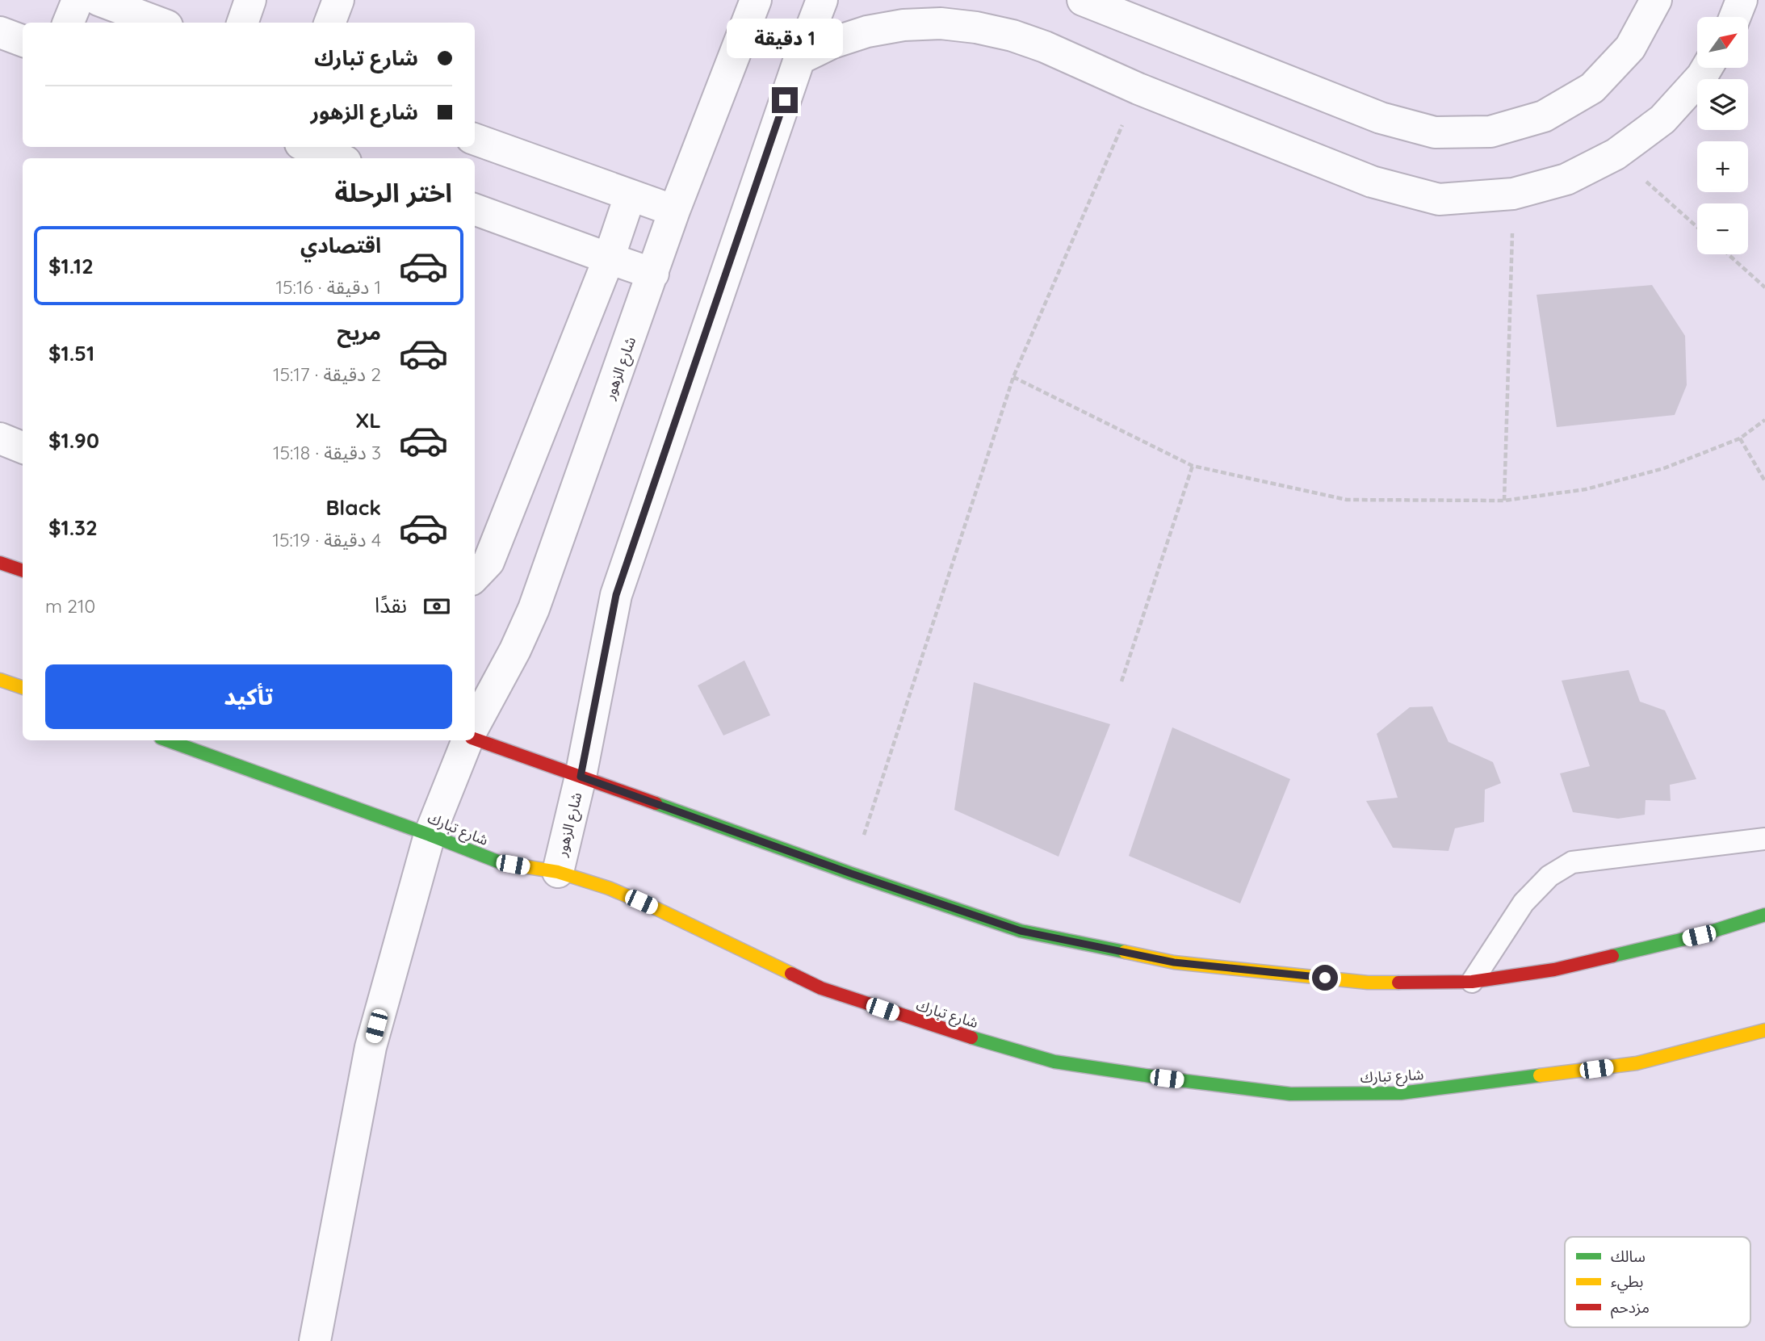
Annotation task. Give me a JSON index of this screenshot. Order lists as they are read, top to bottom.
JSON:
{
  "streets": {
    "street": ["شارع الزهور", "شارع تبارك"]
  },
  "crossings": [
    ["شارع الزهور", "شارع تبارك"]
  ],
  "legend": ["سالك", "بطيء", "مزدحم"],
  "north": "top right",
  "page": {
    "map_buttons": ["+", "−"],
    "bubble": "1 دقيقة",
    "banner": ["شارع تبارك", "شارع الزهور"],
    "heading": "اختر الرحلة",
    "list": [
      {
        "name": "اقتصادي",
        "note": "1 دقيقة · 15:16",
        "value": "$1.12"
      },
      {
        "name": "مريح",
        "note": "2 دقيقة · 15:17",
        "value": "$1.51"
      },
      {
        "name": "XL",
        "note": "3 دقيقة · 15:18",
        "value": "$1.90"
      },
      {
        "name": "Black",
        "note": "4 دقيقة · 15:19",
        "value": "$1.32"
      }
    ],
    "pay": ["نقدًا", "210 m"],
    "buttons": "تأكيد"
  }
}
